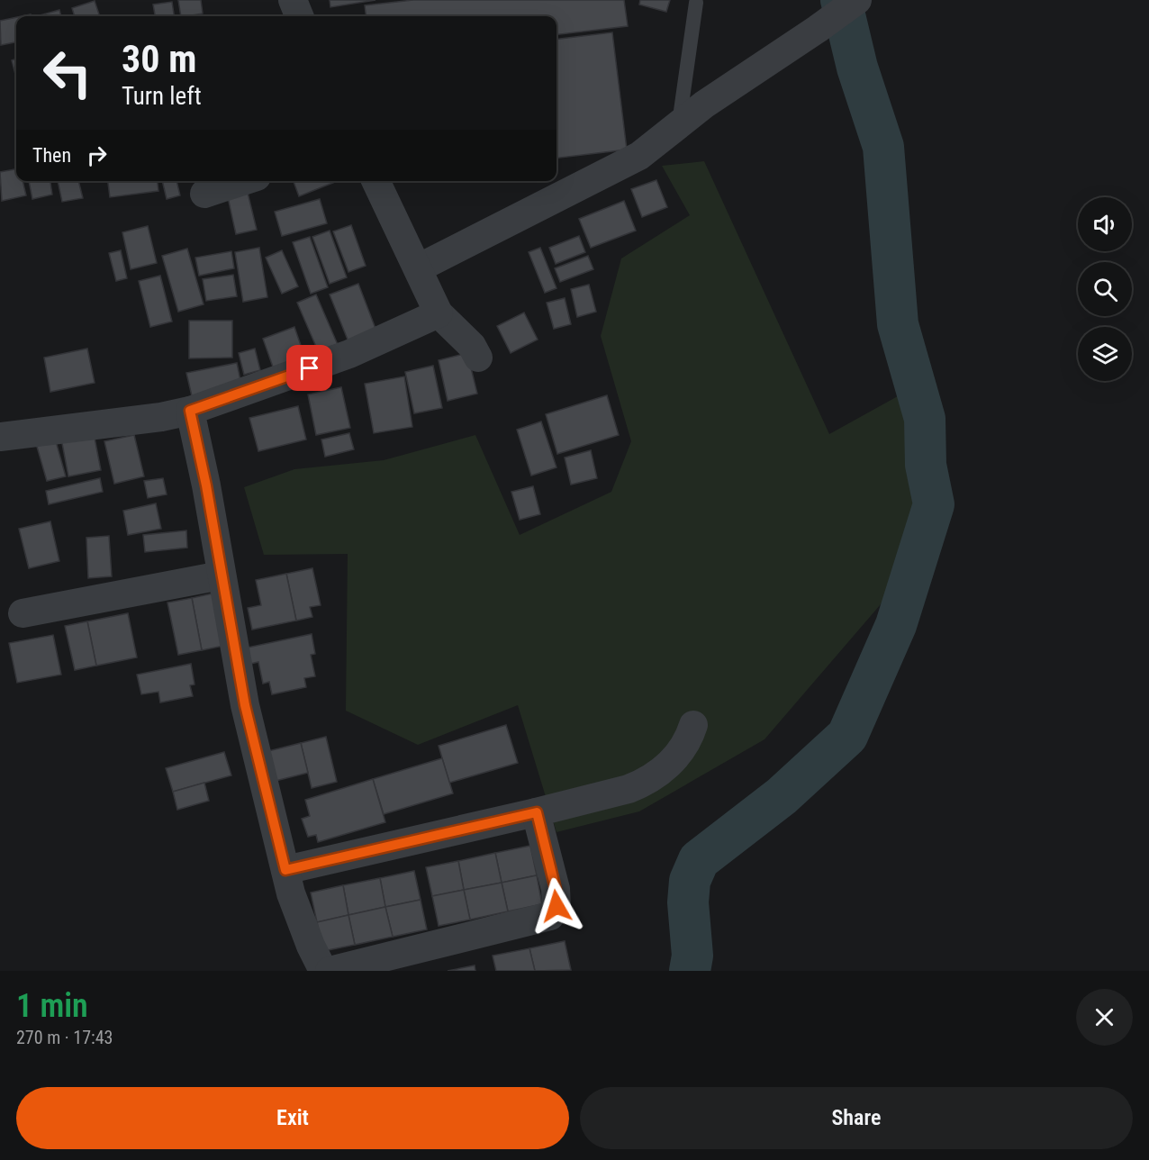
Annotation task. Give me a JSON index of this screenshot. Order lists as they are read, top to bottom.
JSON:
{
  "page": {
    "turn": ["30 m", "Turn left"],
    "then": "Then",
    "heading": ["1 min", "270 m · 17:43"],
    "buttons": ["Exit", "Share"]
  }
}
